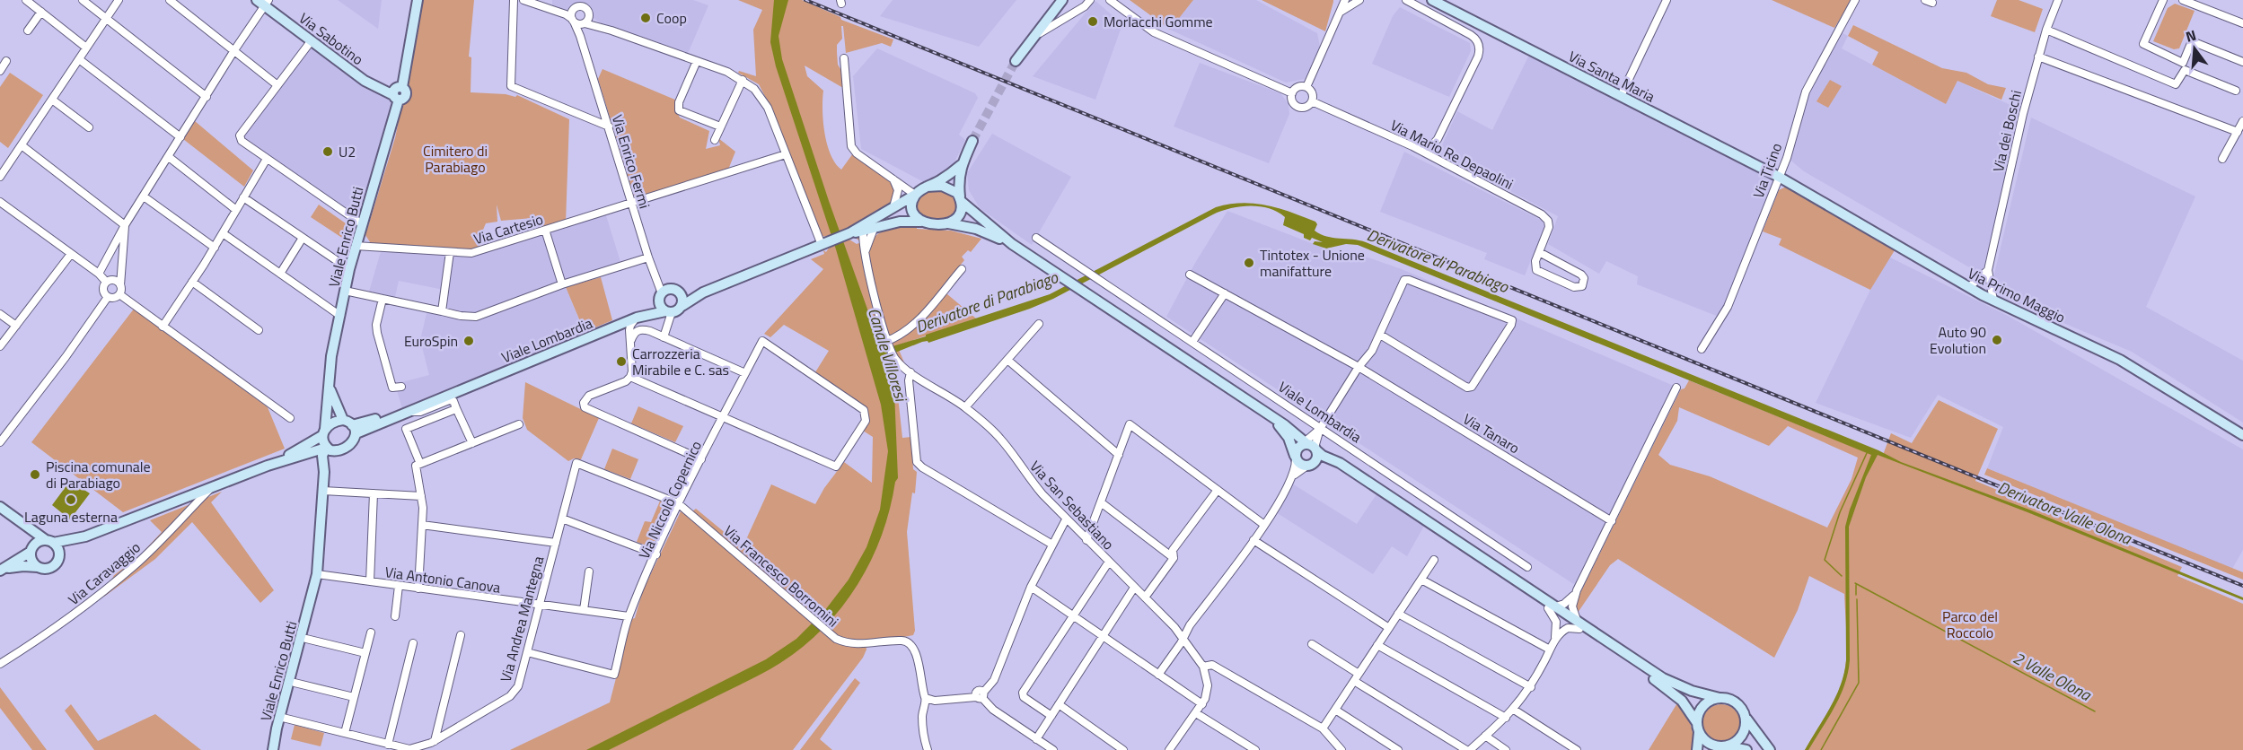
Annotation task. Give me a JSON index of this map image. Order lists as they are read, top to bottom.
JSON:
{
  "streets": {
    "main road": [
      "Via Sabotino",
      "Via Santa Maria",
      "Viale Enrico Butti",
      "Via Primo Maggio",
      "Viale Lombardia"
    ],
    "street": [
      "Via dei Boschi",
      "Via Mario Re Depaolini",
      "Via Enrico Fermi",
      "Via Ticino",
      "Via Cartesio",
      "Via Tanaro",
      "Via Niccolò Copernico",
      "Via San Sebastiano",
      "Via Caravaggio",
      "Via Francesco Borromini",
      "Via Antonio Canova",
      "Via Andrea Mantegna"
    ]
  },
  "crossings": [
    ["Via Sabotino", "Viale Enrico Butti"],
    ["Via Santa Maria", "Via Ticino"],
    ["Via Santa Maria", "Via Primo Maggio"],
    ["Via dei Boschi", "Via Primo Maggio"],
    ["Via Enrico Fermi", "Via Cartesio"],
    ["Via Enrico Fermi", "Viale Lombardia"],
    ["Via Ticino", "Via Primo Maggio"],
    ["Via Cartesio", "Viale Enrico Butti"],
    ["Viale Enrico Butti", "Viale Lombardia"],
    ["Viale Enrico Butti", "Via Antonio Canova"],
    ["Viale Enrico Butti", "Via Andrea Mantegna"],
    ["Via Niccolò Copernico", "Via Francesco Borromini"],
    ["Via Niccolò Copernico", "Via Antonio Canova"],
    ["Via Niccolò Copernico", "Via Andrea Mantegna"],
    ["Via Francesco Borromini", "Via Andrea Mantegna"],
    ["Via Antonio Canova", "Via Andrea Mantegna"]
  ],
  "water": [
    "Derivatore di Parabiago",
    "Canale Villoresi",
    "Derivatore Valle Olona",
    "2 Valle Olona"
  ],
  "parks": ["Cimitero di Parabiago", "Parco del Roccolo"],
  "places": [
    "Coop",
    "Morlacchi Gomme",
    "U2",
    "Tintotex - Unione manifatture",
    "Auto 90 Evolution",
    "EuroSpin",
    "Carrozzeria Mirabile e C. sas",
    "Piscina comunale di Parabiago",
    "Laguna esterna"
  ],
  "north": "top"
}
